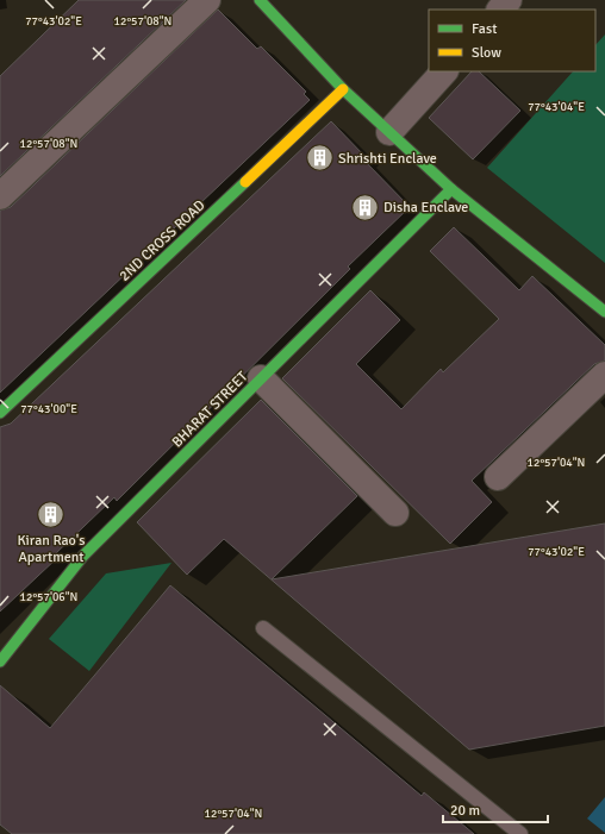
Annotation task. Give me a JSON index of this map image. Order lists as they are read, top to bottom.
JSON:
{
  "streets": {
    "street": ["2ND CROSS ROAD", "BHARAT STREET"]
  },
  "places": {
    "building": ["Shrishti Enclave", "Disha Enclave", "Kiran Rao's Apartment"]
  },
  "legend": ["Fast", "Slow"],
  "scale_bar": "20 m",
  "coordinates": [
    "77°43'02\"E",
    "12°57'08\"N",
    "77°43'04\"E",
    "77°43'00\"E",
    "12°57'04\"N",
    "12°57'06\"N"
  ]
}
